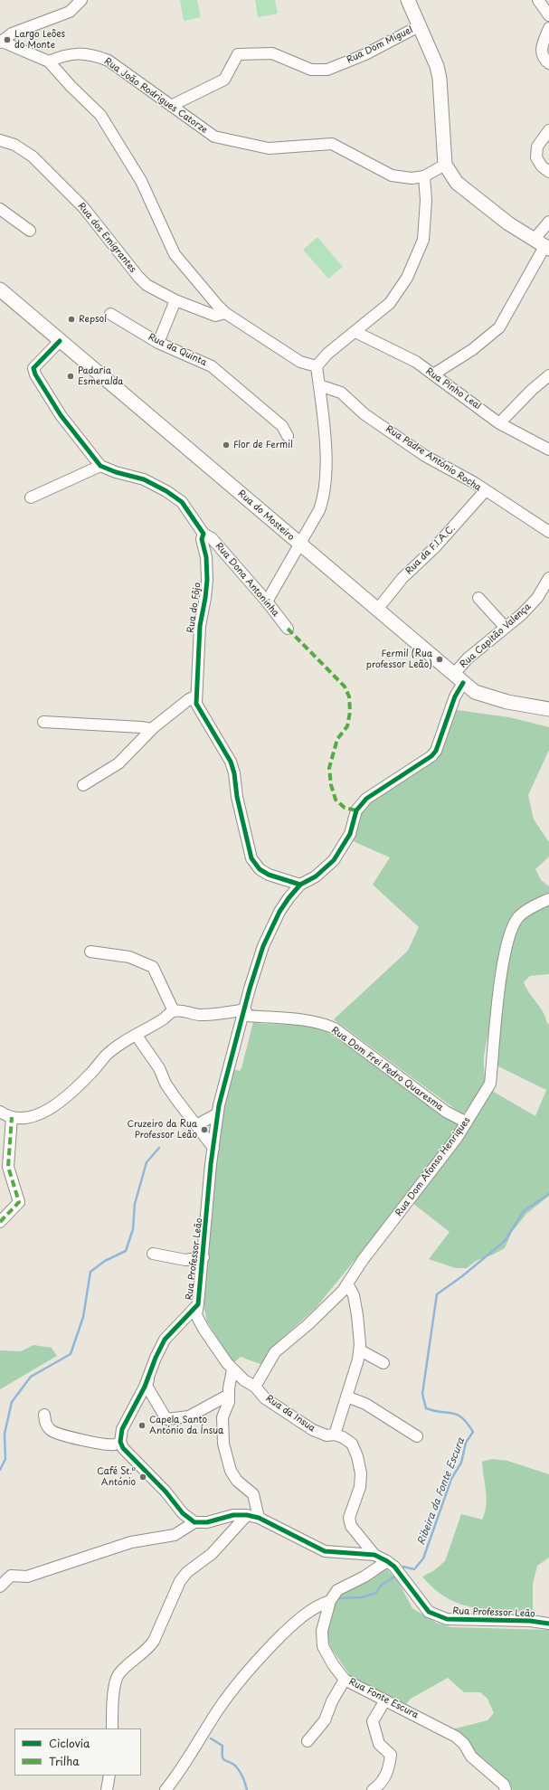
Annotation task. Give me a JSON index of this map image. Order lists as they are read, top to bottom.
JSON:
{
  "streets": {
    "main road": ["Rua do Mosteiro"],
    "street": [
      "Rua Dom Miguel",
      "Rua João Rodrigues Catorze",
      "Rua dos Emigrantes",
      "Rua da Quinta",
      "Rua Pinho Leal",
      "Rua Padre António Rocha",
      "Rua da F.I.A.C.",
      "Rua Dona Antoninha",
      "Rua do Fôjo",
      "Rua Capitão Valença",
      "Rua Dom Frei Pedro Quaresma",
      "Rua Dom Afonso Henriques",
      "Rua Professor Leão",
      "Rua da Insua",
      "Rua Fonte Escura"
    ]
  },
  "crossings": [
    ["Rua Dom Miguel", "Rua João Rodrigues Catorze"],
    ["Rua Padre António Rocha", "Rua da F.I.A.C."],
    ["Rua do Mosteiro", "Rua da F.I.A.C."],
    ["Rua do Mosteiro", "Rua do Fôjo"],
    ["Rua do Mosteiro", "Rua Capitão Valença"],
    ["Rua do Mosteiro", "Rua Professor Leão"],
    ["Rua Dona Antoninha", "Rua do Fôjo"],
    ["Rua do Fôjo", "Rua Professor Leão"],
    ["Rua Capitão Valença", "Rua Professor Leão"],
    ["Rua Dom Frei Pedro Quaresma", "Rua Dom Afonso Henriques"],
    ["Rua Dom Frei Pedro Quaresma", "Rua Professor Leão"],
    ["Rua Dom Afonso Henriques", "Rua da Insua"],
    ["Rua Professor Leão", "Rua da Insua"]
  ],
  "water": ["Ribeira da Fonte Escura"],
  "places": [
    "Largo Leões do Monte",
    "Repsol",
    "Padaria Esmeralda",
    "Flor de Fermil",
    "Fermil (Rua professor Leão)",
    "Cruzeiro da Rua Professor Leão",
    "Capela Santo António da Ínsua",
    "Café St.º António"
  ],
  "legend": ["Ciclovia", "Trilha"]
}
